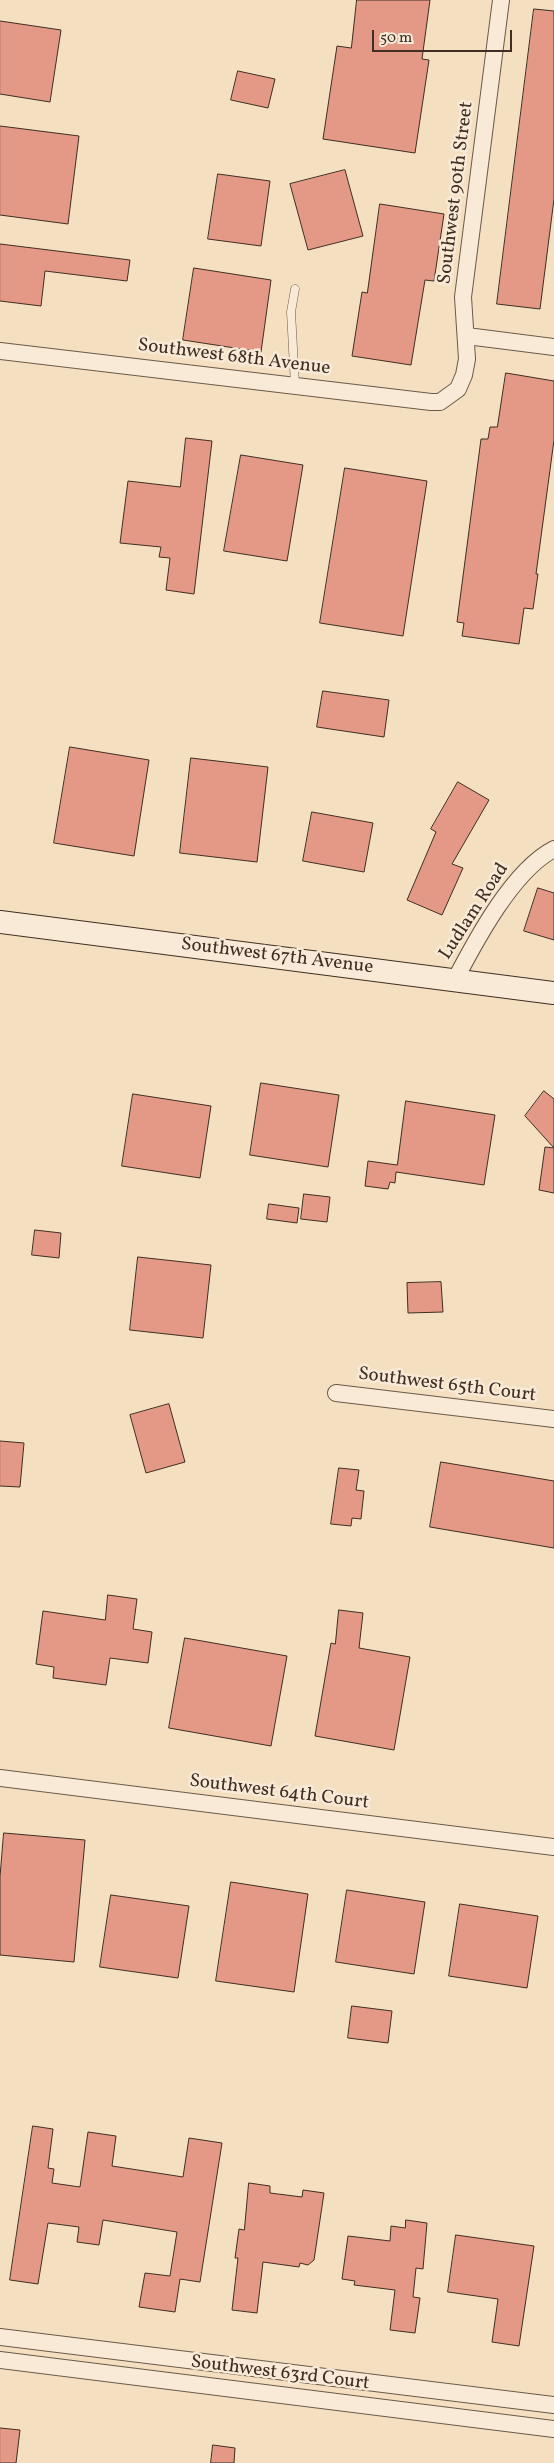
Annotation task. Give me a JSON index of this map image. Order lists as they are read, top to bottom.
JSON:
{
  "streets": {
    "main road": ["Southwest 67th Avenue"],
    "street": [
      "Southwest 90th Street",
      "Southwest 68th Avenue",
      "Ludlam Road",
      "Southwest 65th Court",
      "Southwest 64th Court",
      "Southwest 63rd Court"
    ]
  },
  "crossings": [
    ["Southwest 90th Street", "Southwest 68th Avenue"],
    ["Ludlam Road", "Southwest 67th Avenue"]
  ],
  "scale_bar": "50 m"
}
